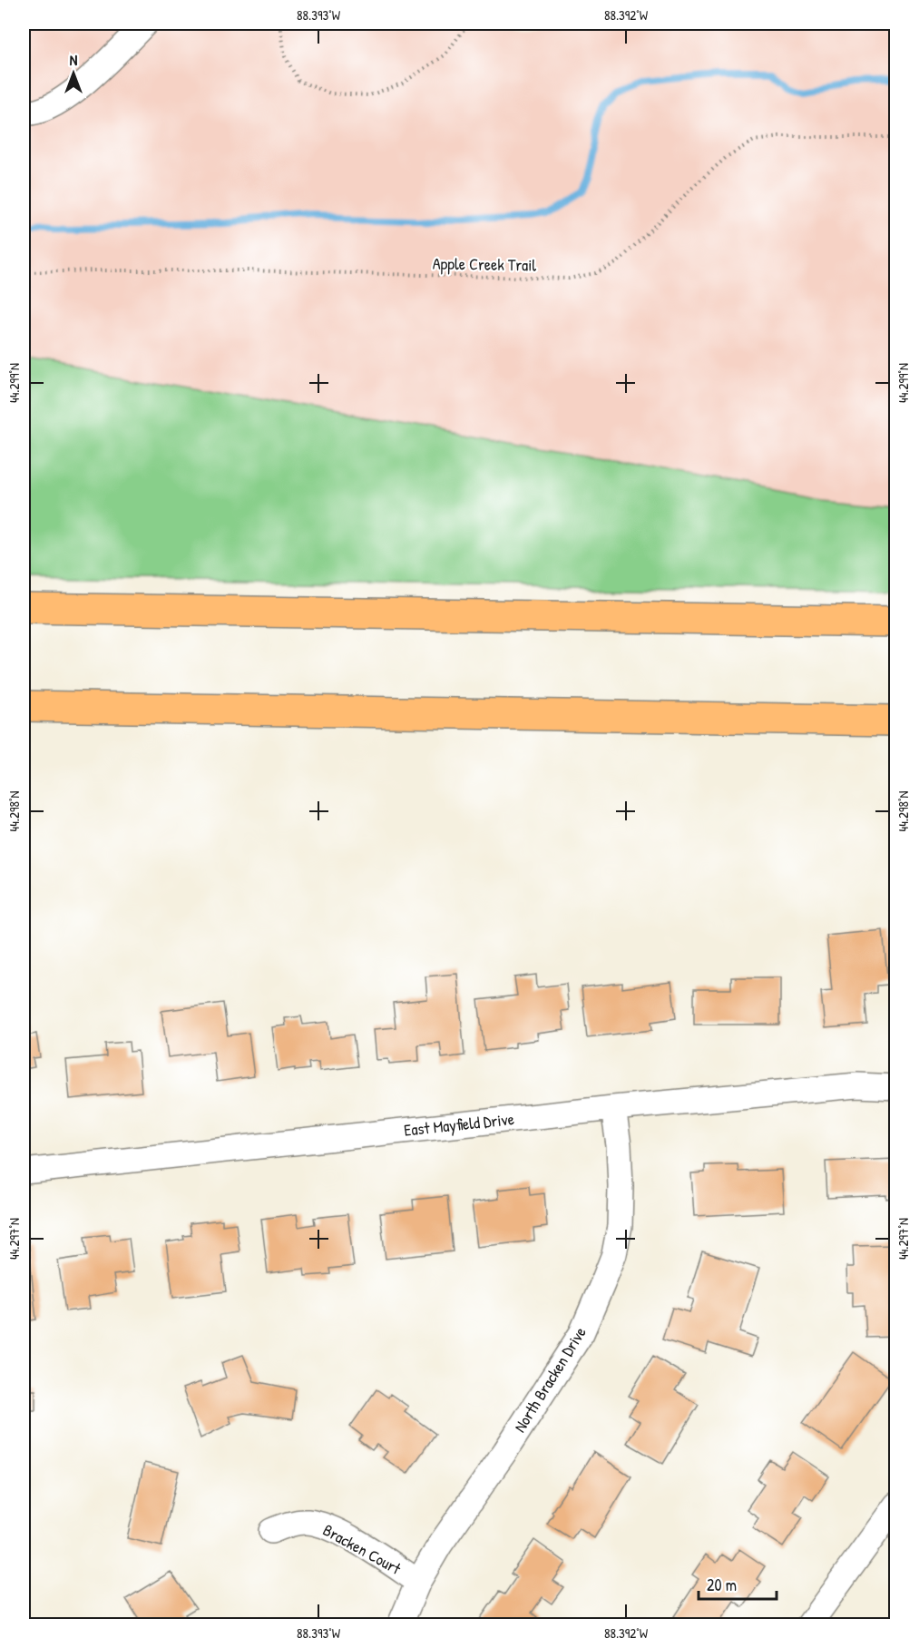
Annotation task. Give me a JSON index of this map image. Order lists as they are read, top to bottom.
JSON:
{
  "streets": {
    "street": ["East Mayfield Drive", "North Bracken Drive", "Bracken Court"],
    "path": ["Apple Creek Trail"]
  },
  "crossings": [
    ["East Mayfield Drive", "North Bracken Drive"],
    ["North Bracken Drive", "Bracken Court"]
  ],
  "scale_bar": "20 m",
  "north": "top",
  "coordinates": [
    "88.393°W",
    "88.392°W",
    "44.299°N",
    "44.298°N",
    "44.297°N"
  ]
}
